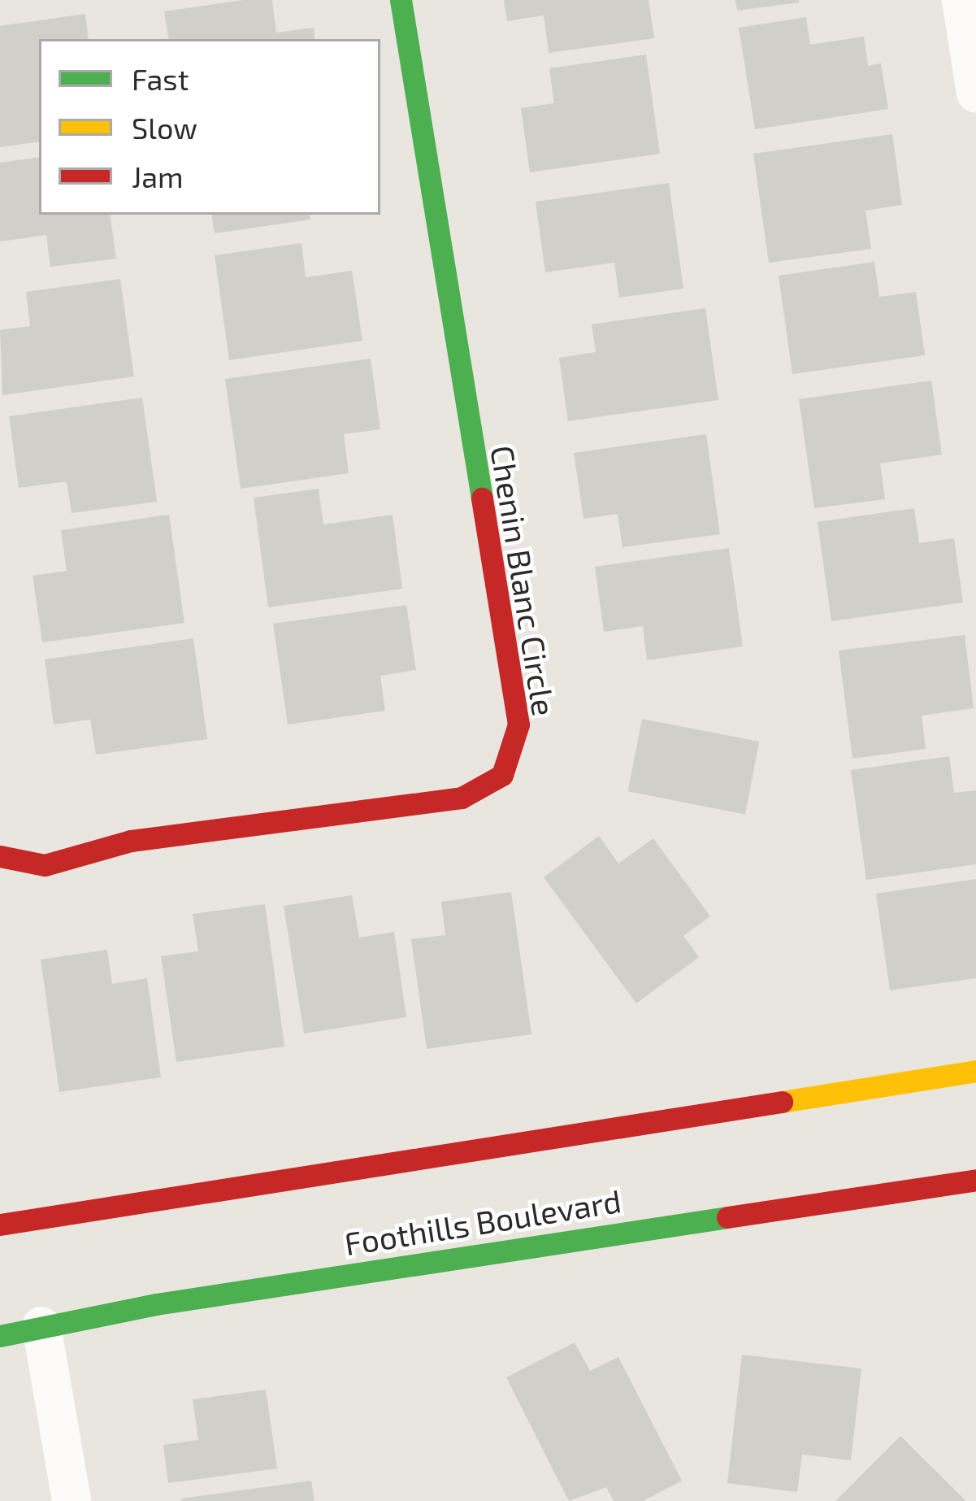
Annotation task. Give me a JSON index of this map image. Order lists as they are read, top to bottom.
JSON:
{
  "streets": {
    "main road": ["Chenin Blanc Circle", "Foothills Boulevard"]
  },
  "legend": ["Fast", "Slow", "Jam"]
}
